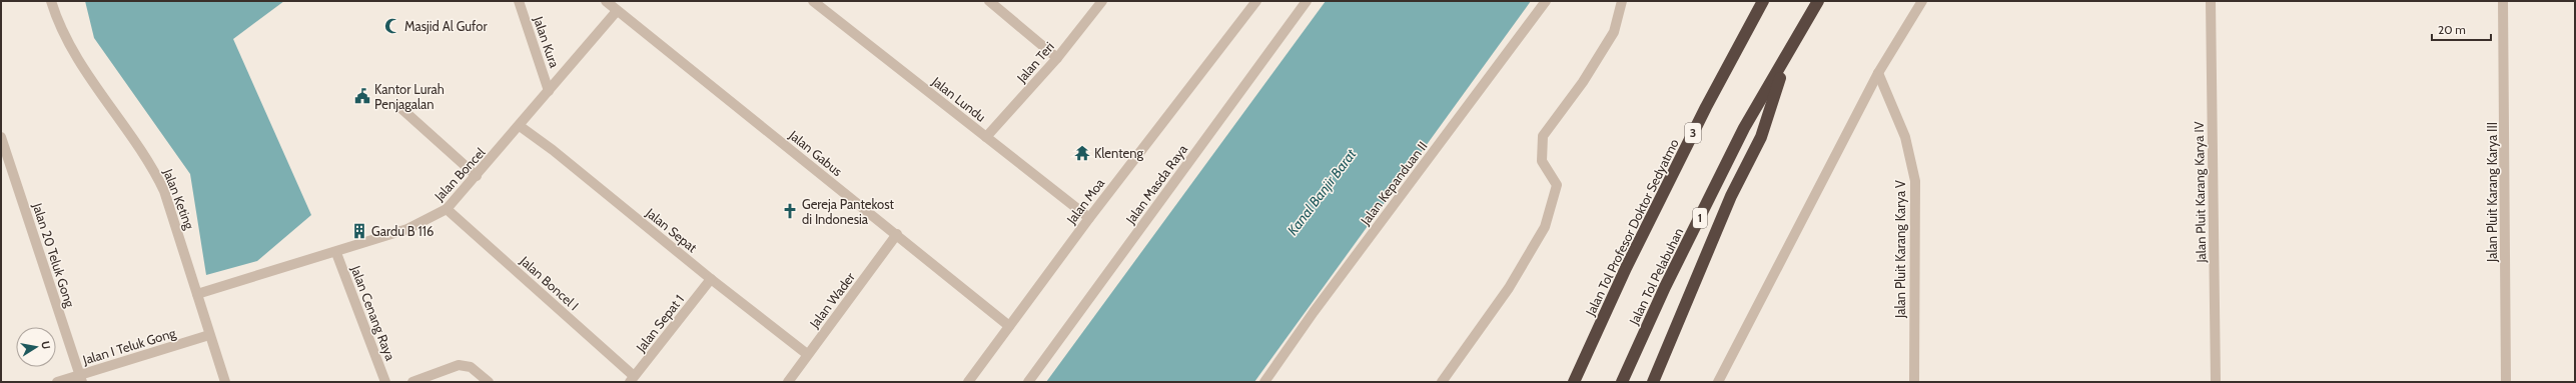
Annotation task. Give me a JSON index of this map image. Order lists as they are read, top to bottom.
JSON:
{
  "streets": {
    "highway": [
      "3",
      "1",
      "Jalan Tol Profesor Doktor Sedyatmo",
      "Jalan Tol Pelabuhan"
    ],
    "street": [
      "Jalan Kura",
      "Jalan Teri",
      "Jalan Lundu",
      "Jalan Gabus",
      "Jalan Boncel",
      "Jalan Kepanduan II",
      "Jalan Masda Raya",
      "Jalan Pluit Karang Karya IV",
      "Jalan Pluit Karang Karya III",
      "Jalan Keting",
      "Jalan Moa",
      "Jalan Sepat",
      "Jalan Pluit Karang Karya V",
      "Jalan 20 Teluk Gong",
      "Jalan Boncel I",
      "Jalan Wader",
      "Jalan Cenang Raya",
      "Jalan Sepat 1",
      "Jalan I Teluk Gong"
    ]
  },
  "crossings": [
    ["Jalan Kura", "Jalan Boncel"],
    ["Jalan Teri", "Jalan Lundu"],
    ["Jalan Lundu", "Jalan Moa"],
    ["Jalan Gabus", "Jalan Boncel"],
    ["Jalan Gabus", "Jalan Moa"],
    ["Jalan Gabus", "Jalan Wader"],
    ["Jalan Boncel", "Jalan Keting"],
    ["Jalan Boncel", "Jalan Sepat"],
    ["Jalan Boncel", "Jalan Boncel I"],
    ["Jalan Boncel", "Jalan Cenang Raya"],
    ["Jalan Keting", "Jalan I Teluk Gong"],
    ["Jalan Sepat", "Jalan Wader"],
    ["Jalan Sepat", "Jalan Sepat 1"],
    ["Jalan 20 Teluk Gong", "Jalan I Teluk Gong"],
    ["Jalan Boncel I", "Jalan Sepat 1"]
  ],
  "water": ["Kanal Banjir Barat"],
  "places": {
    "mosque": ["Masjid Al Gufor"],
    "public building": ["Kantor Lurah Penjagalan"],
    "temple": ["Klenteng"],
    "church": ["Gereja Pantekost di Indonesia"],
    "building": ["Gardu B 116"]
  },
  "scale_bar": "20 m",
  "north": "right"
}
